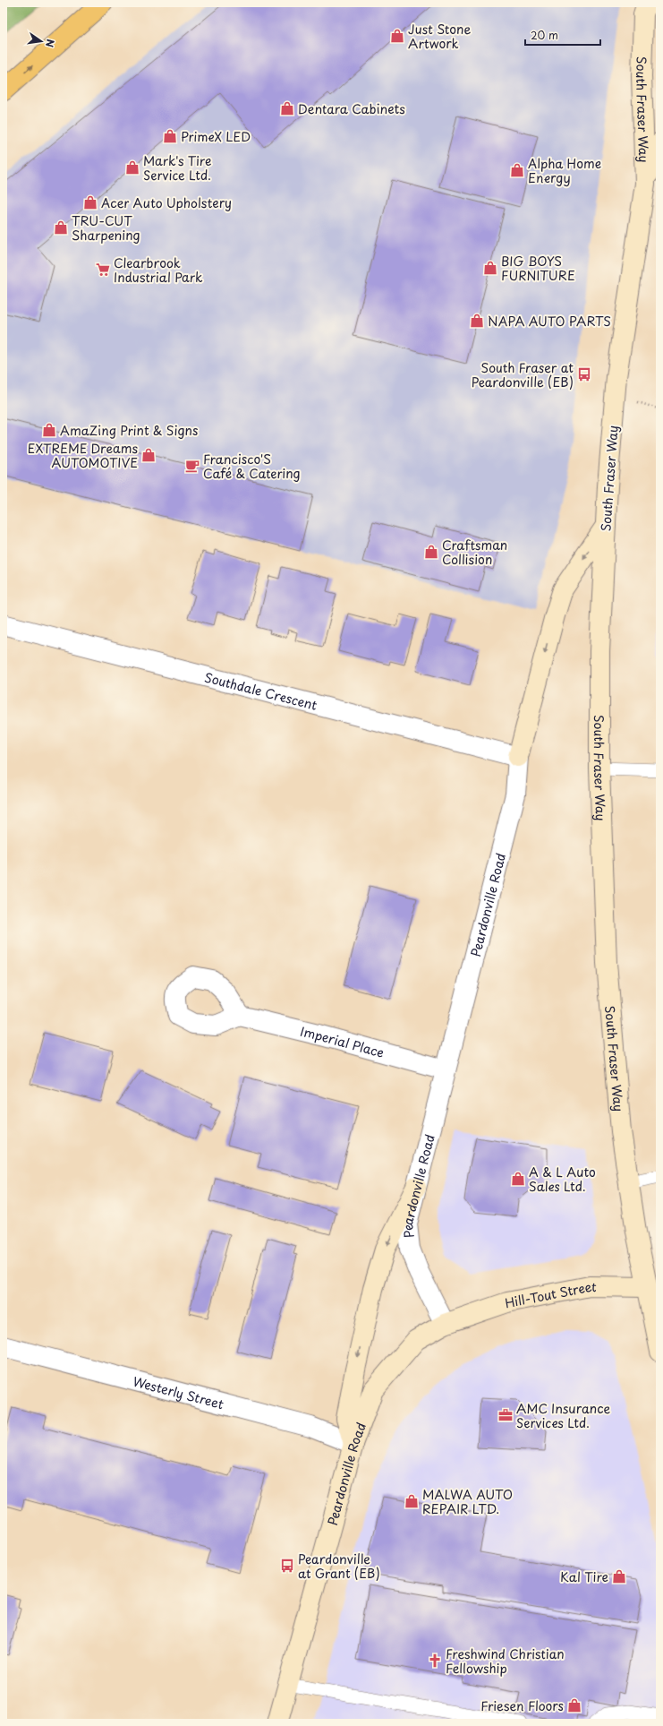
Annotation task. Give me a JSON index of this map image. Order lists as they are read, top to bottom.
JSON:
{
  "streets": {
    "main road": ["South Fraser Way", "Peardonville Road", "Hill-Tout Street"],
    "street": ["Southdale Crescent", "Imperial Place", "Westerly Street"]
  },
  "crossings": [
    ["South Fraser Way", "Hill-Tout Street"],
    ["Southdale Crescent", "Peardonville Road"],
    ["Peardonville Road", "Imperial Place"],
    ["Peardonville Road", "Hill-Tout Street"],
    ["Peardonville Road", "Westerly Street"]
  ],
  "places": {
    "shop": [
      "Just Stone Artwork",
      "Dentara Cabinets",
      "PrimeX LED",
      "Mark's Tire Service Ltd.",
      "Alpha Home Energy",
      "Acer Auto Upholstery",
      "TRU-CUT Sharpening",
      "BIG BOYS FURNITURE",
      "NAPA AUTO PARTS",
      "AmaZing Print & Signs",
      "EXTREME Dreams AUTOMOTIVE",
      "Craftsman Collision",
      "A & L Auto Sales Ltd.",
      "MALWA AUTO REPAIR LTD.",
      "Kal Tire",
      "Friesen Floors"
    ],
    "supermarket": ["Clearbrook Industrial Park"],
    "bus stop": ["South Fraser at Peardonville (EB)", "Peardonville at Grant (EB)"],
    "cafe": ["Francisco'S Café & Catering"],
    "office": ["AMC Insurance Services Ltd."],
    "church": ["Freshwind Christian Fellowship"]
  },
  "scale_bar": "20 m",
  "north": "right"
}
